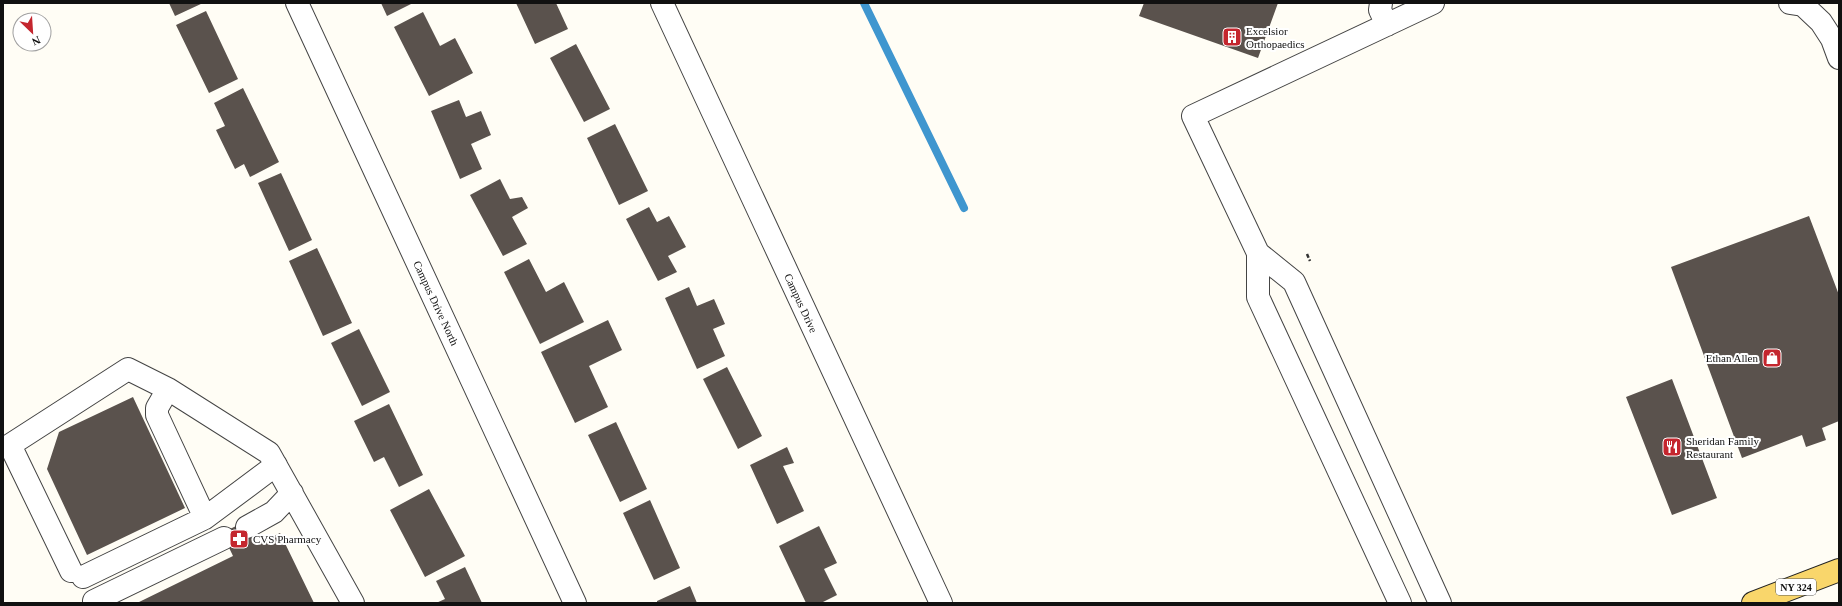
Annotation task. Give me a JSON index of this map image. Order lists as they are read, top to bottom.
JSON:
{
  "streets": {
    "main road": ["NY 324"],
    "street": ["Campus Drive North", "Campus Drive"]
  },
  "places": {
    "building": ["Excelsior Orthopaedics"],
    "shop": ["Ethan Allen"],
    "restaurant": ["Sheridan Family Restaurant"],
    "pharmacy": ["CVS Pharmacy"]
  },
  "north": "bottom right"
}
